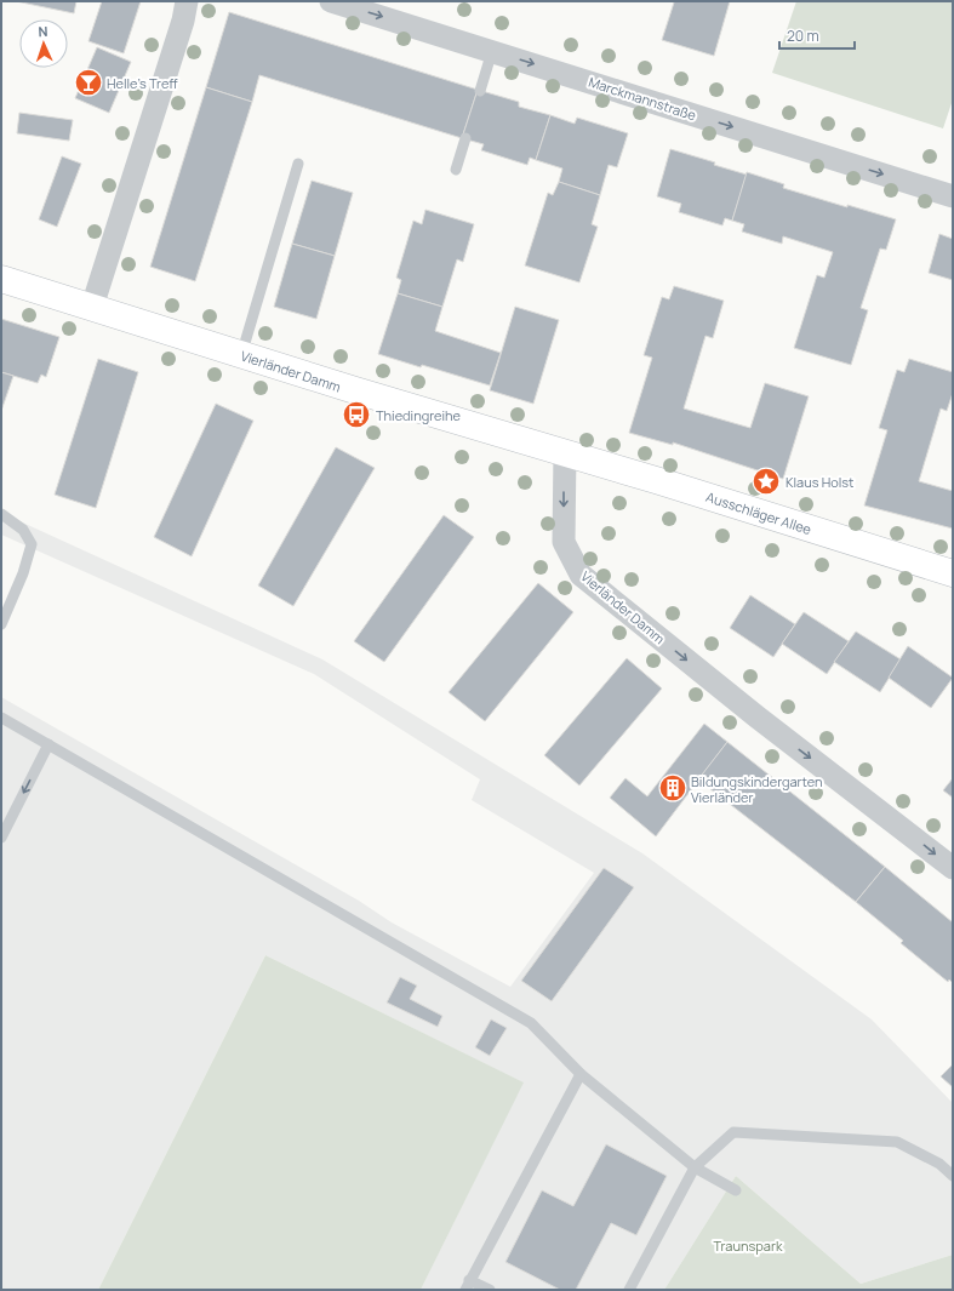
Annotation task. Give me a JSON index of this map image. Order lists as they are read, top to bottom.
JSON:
{
  "streets": {
    "street": ["Marckmannstraße", "Vierländer Damm", "Ausschläger Allee"]
  },
  "crossings": [
    ["Vierländer Damm", "Ausschläger Allee"]
  ],
  "one_way": ["Marckmannstraße", "Vierländer Damm"],
  "parks": ["Traunspark"],
  "places": {
    "bar": ["Helle's Treff"],
    "bus stop": ["Thiedingreihe"],
    "place": ["Klaus Holst"],
    "building": ["Bildungskindergarten Vierländer"]
  },
  "scale_bar": "20 m",
  "north": "top"
}
